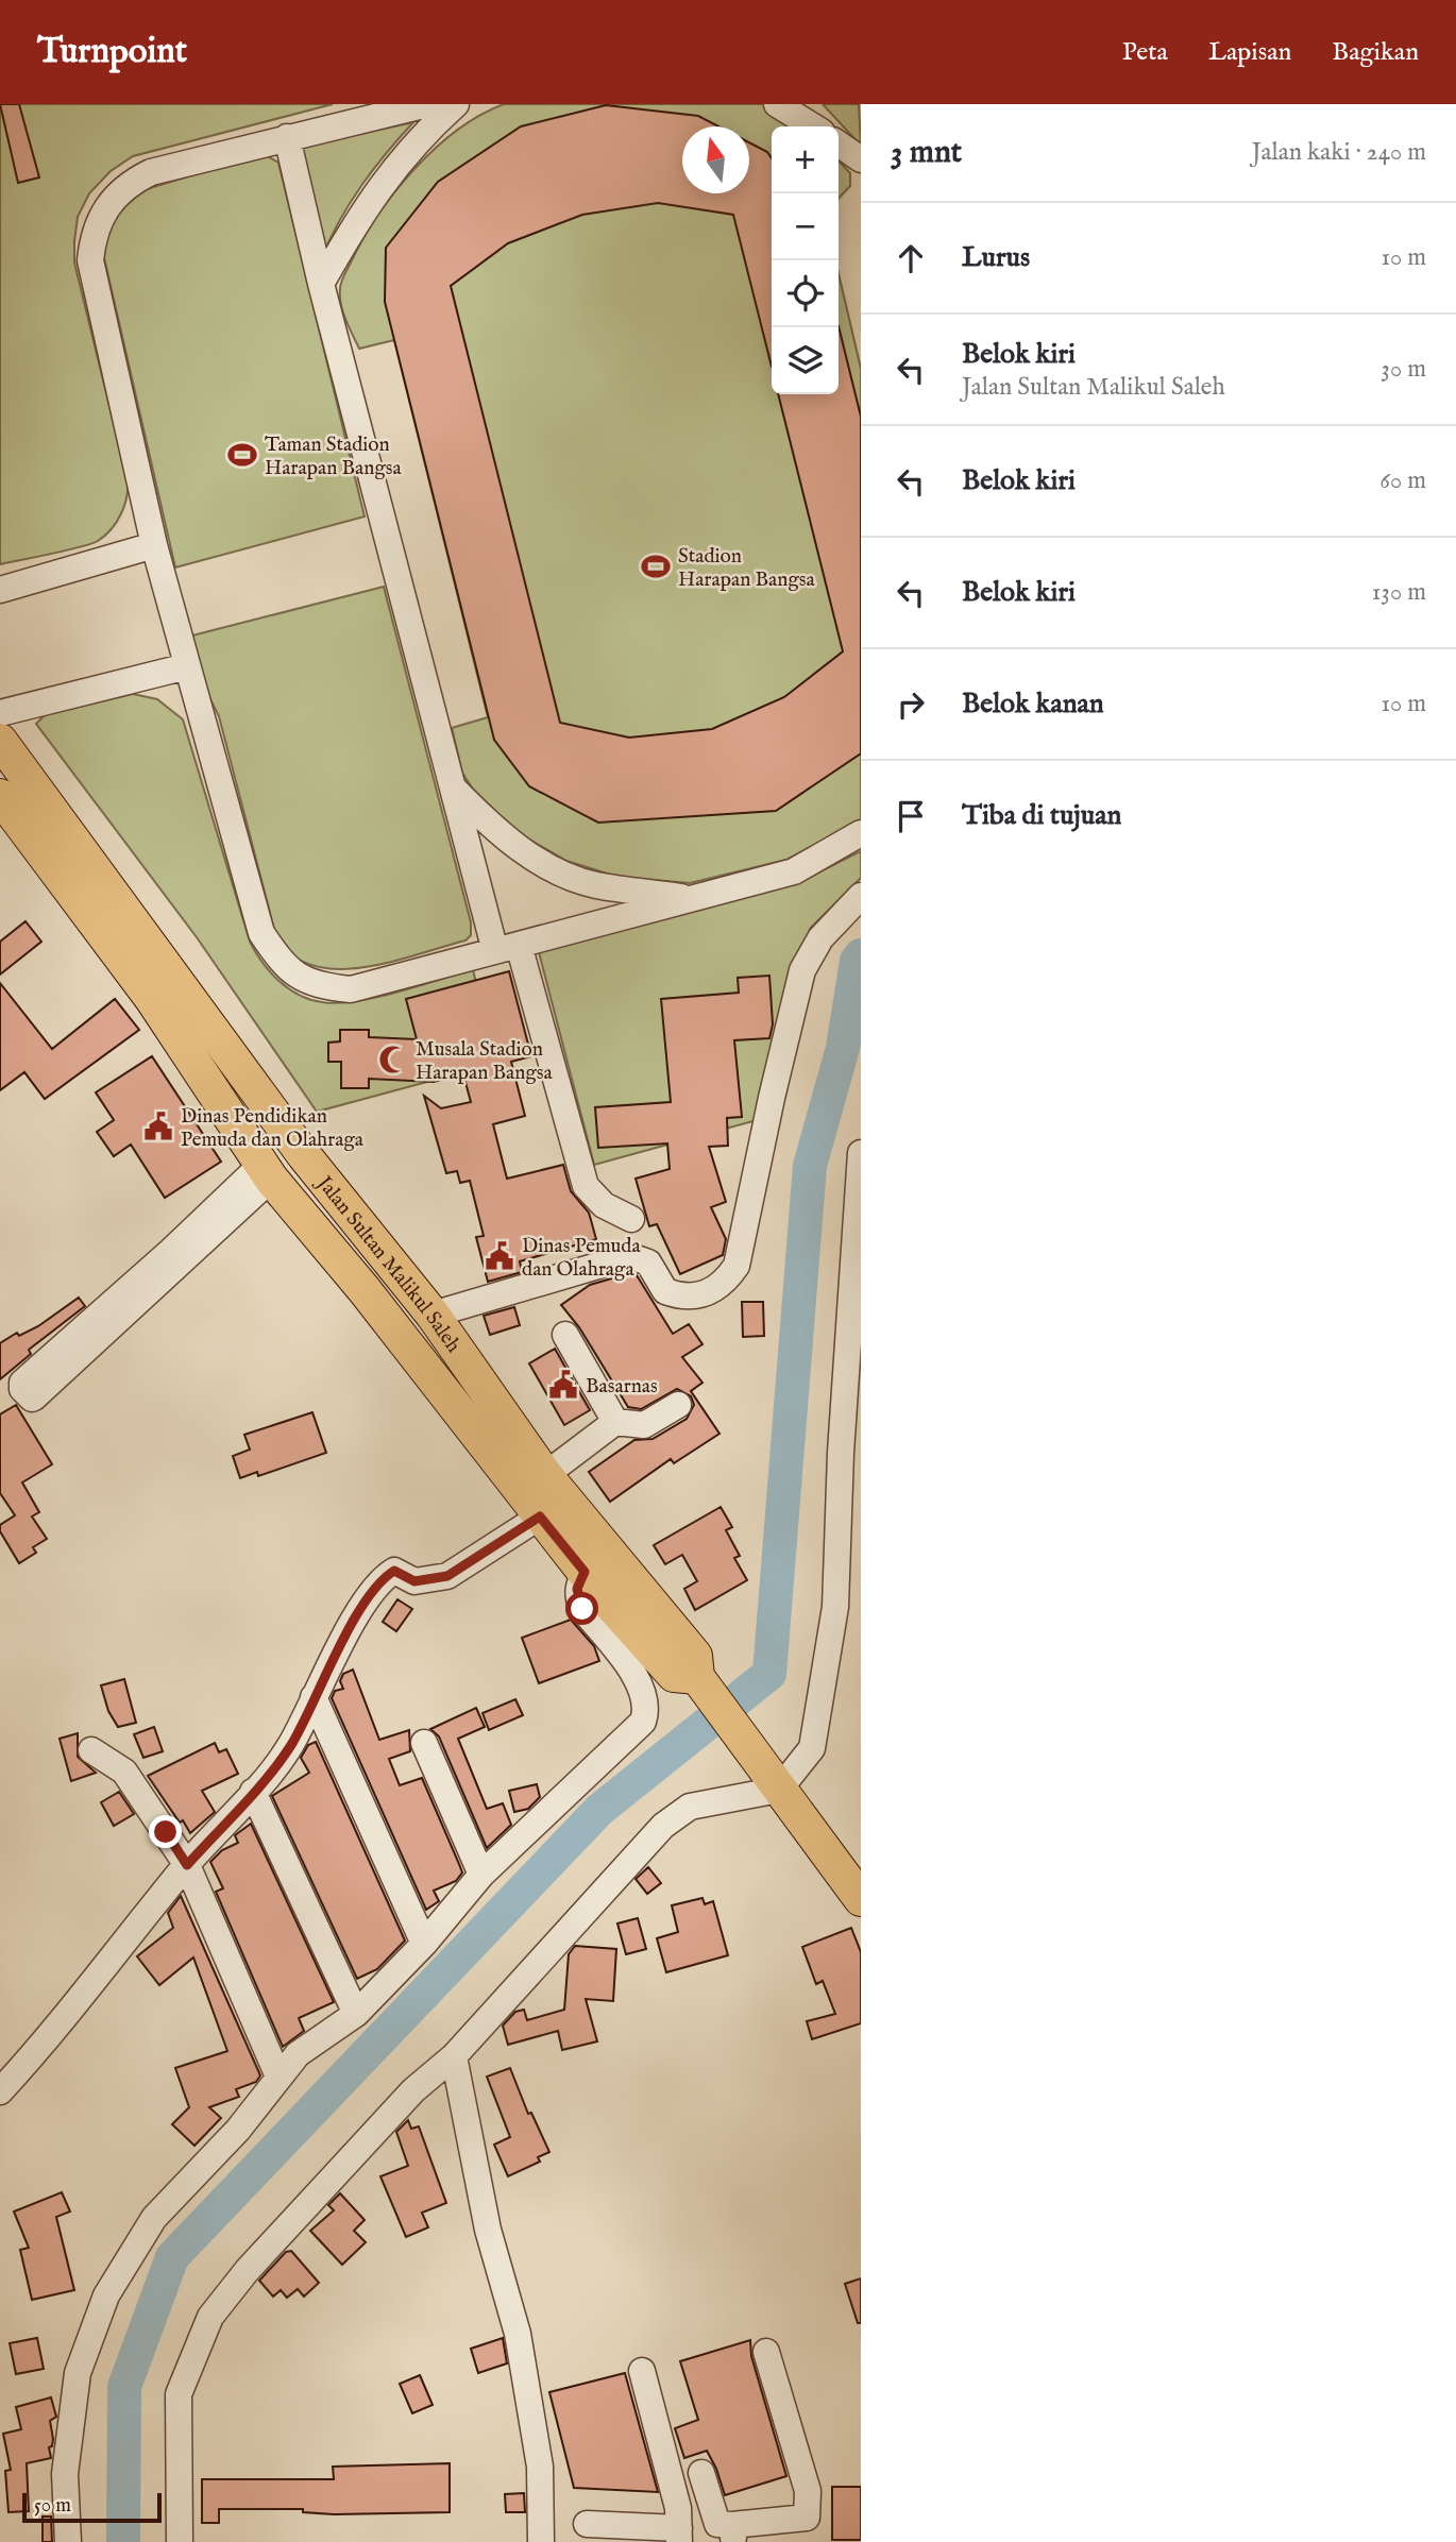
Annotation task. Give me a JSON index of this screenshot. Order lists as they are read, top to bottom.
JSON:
{
  "streets": {
    "main road": ["Jalan Sultan Malikul Saleh"]
  },
  "places": {
    "sports": ["Taman Stadion Harapan Bangsa", "Stadion Harapan Bangsa"],
    "mosque": ["Musala Stadion Harapan Bangsa"],
    "public building": ["Dinas Pendidikan Pemuda dan Olahraga", "Dinas Pemuda dan Olahraga", "Basarnas"]
  },
  "scale_bar": "50 m",
  "north": "top",
  "page": {
    "header": "Turnpoint",
    "nav": ["Peta", "Lapisan", "Bagikan"],
    "heading": ["3 mnt", "Jalan kaki · 240 m"],
    "map_buttons": ["+", "−"],
    "list": [
      ["Lurus", "10 m"],
      ["Belok kiri", "Jalan Sultan Malikul Saleh", "30 m"],
      ["Belok kiri", "60 m"],
      ["Belok kiri", "130 m"],
      ["Belok kanan", "10 m"],
      "Tiba di tujuan"
    ],
    "scale": "50 m"
  }
}
